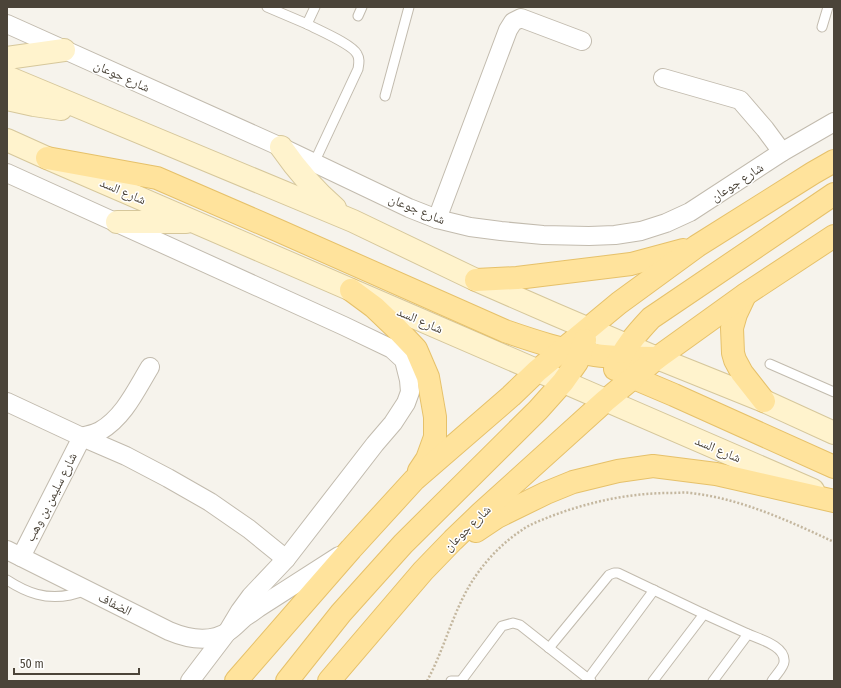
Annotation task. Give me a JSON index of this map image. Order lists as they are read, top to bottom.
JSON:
{
  "streets": {
    "main road": ["شارع جوعان", "شارع السد"],
    "street": ["شارع سليمن بن وهب", "الضفاف"]
  },
  "crossings": [
    ["شارع جوعان", "شارع السد"],
    ["شارع سليمن بن وهب", "الضفاف"]
  ],
  "scale_bar": "50 m"
}
